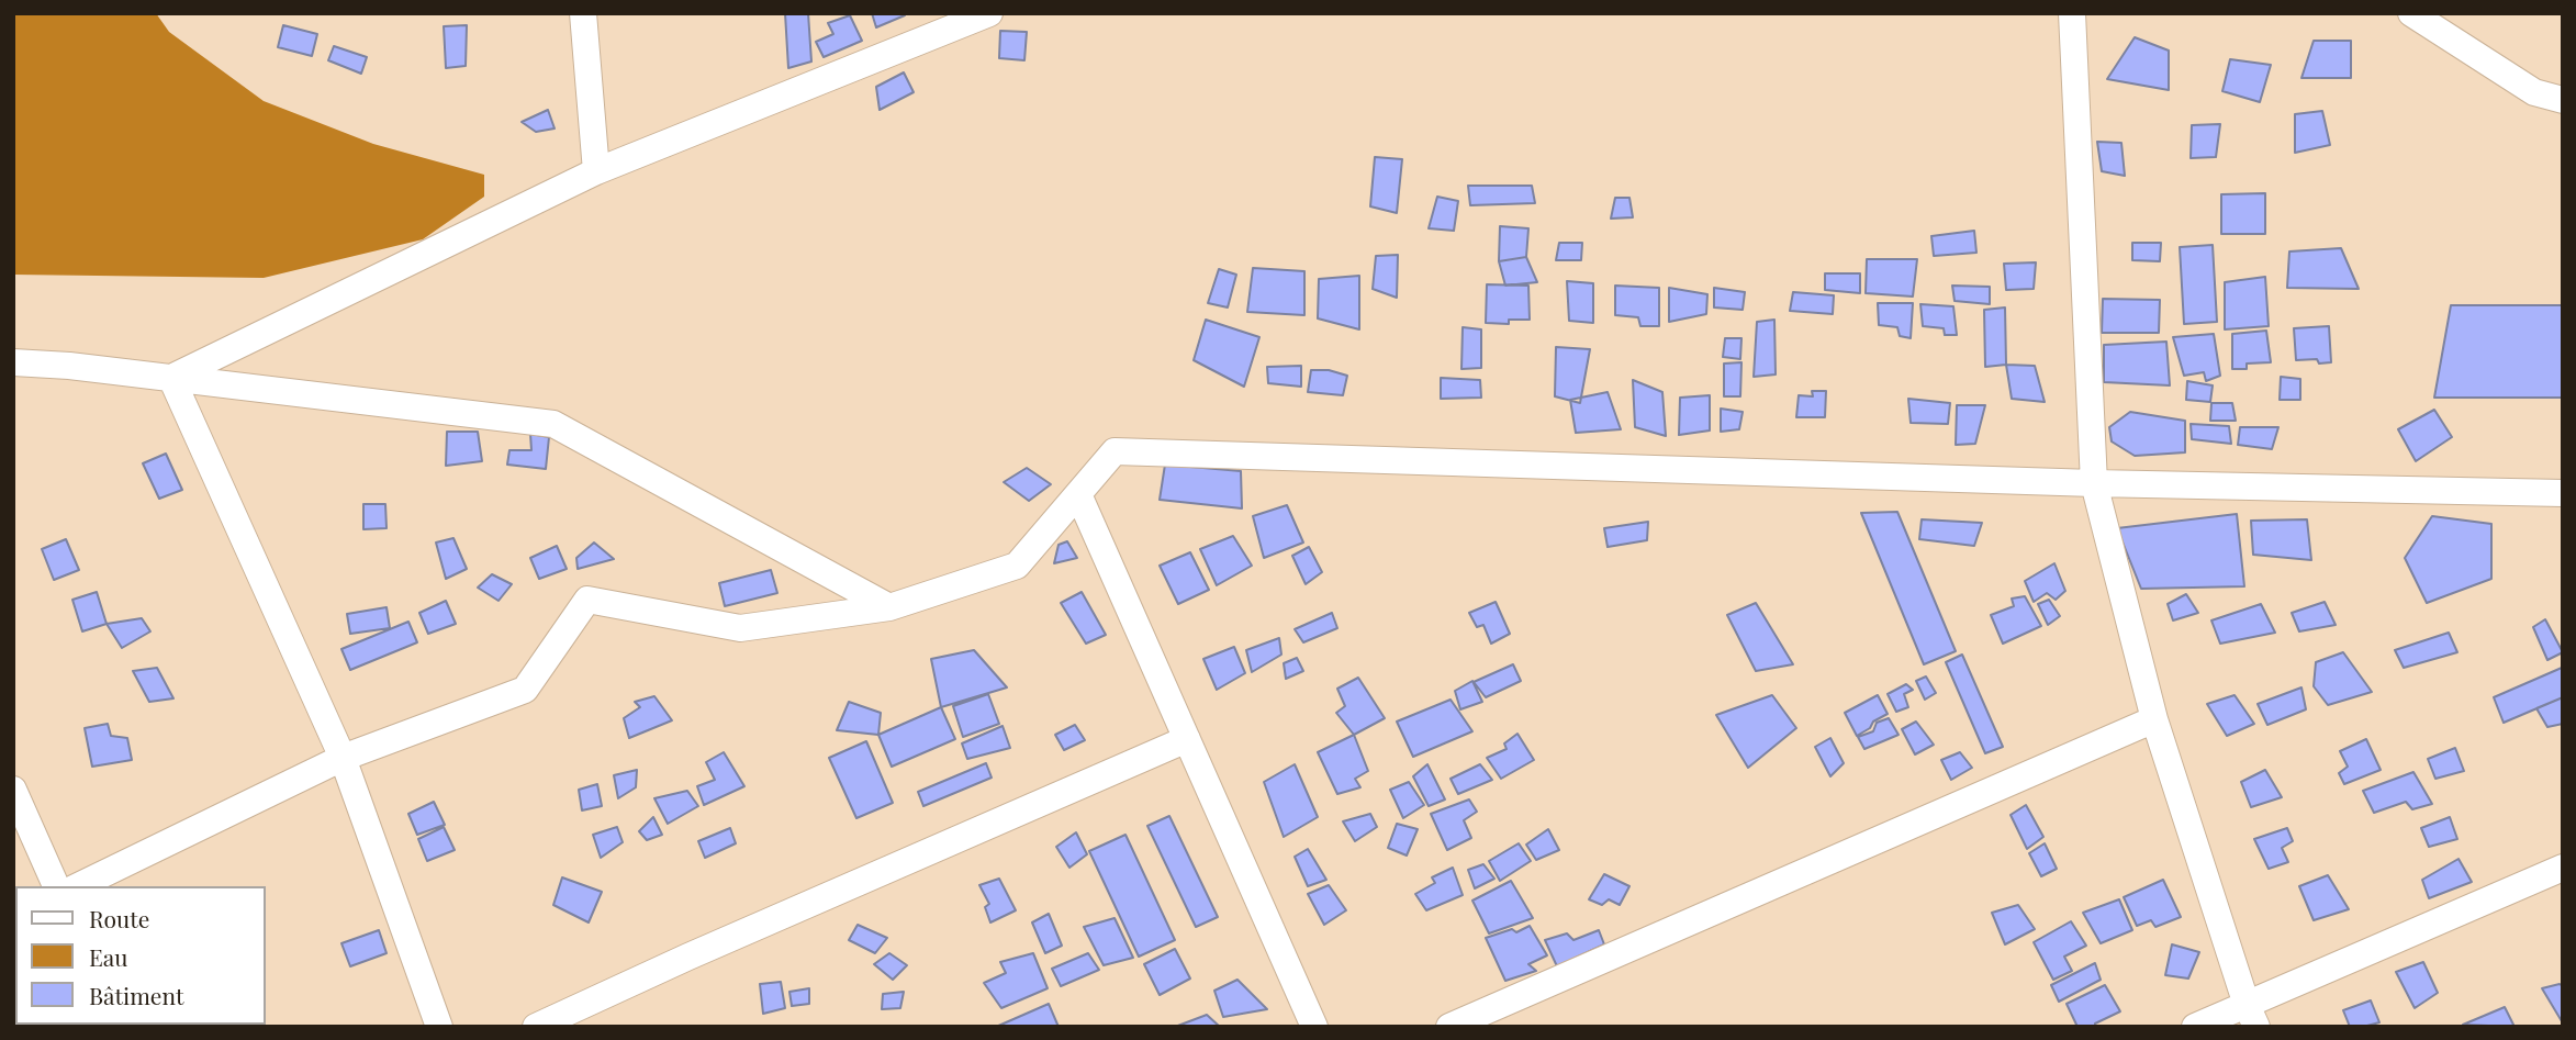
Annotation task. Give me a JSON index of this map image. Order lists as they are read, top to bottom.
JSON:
{
  "legend": ["Route", "Eau", "Bâtiment"]
}
